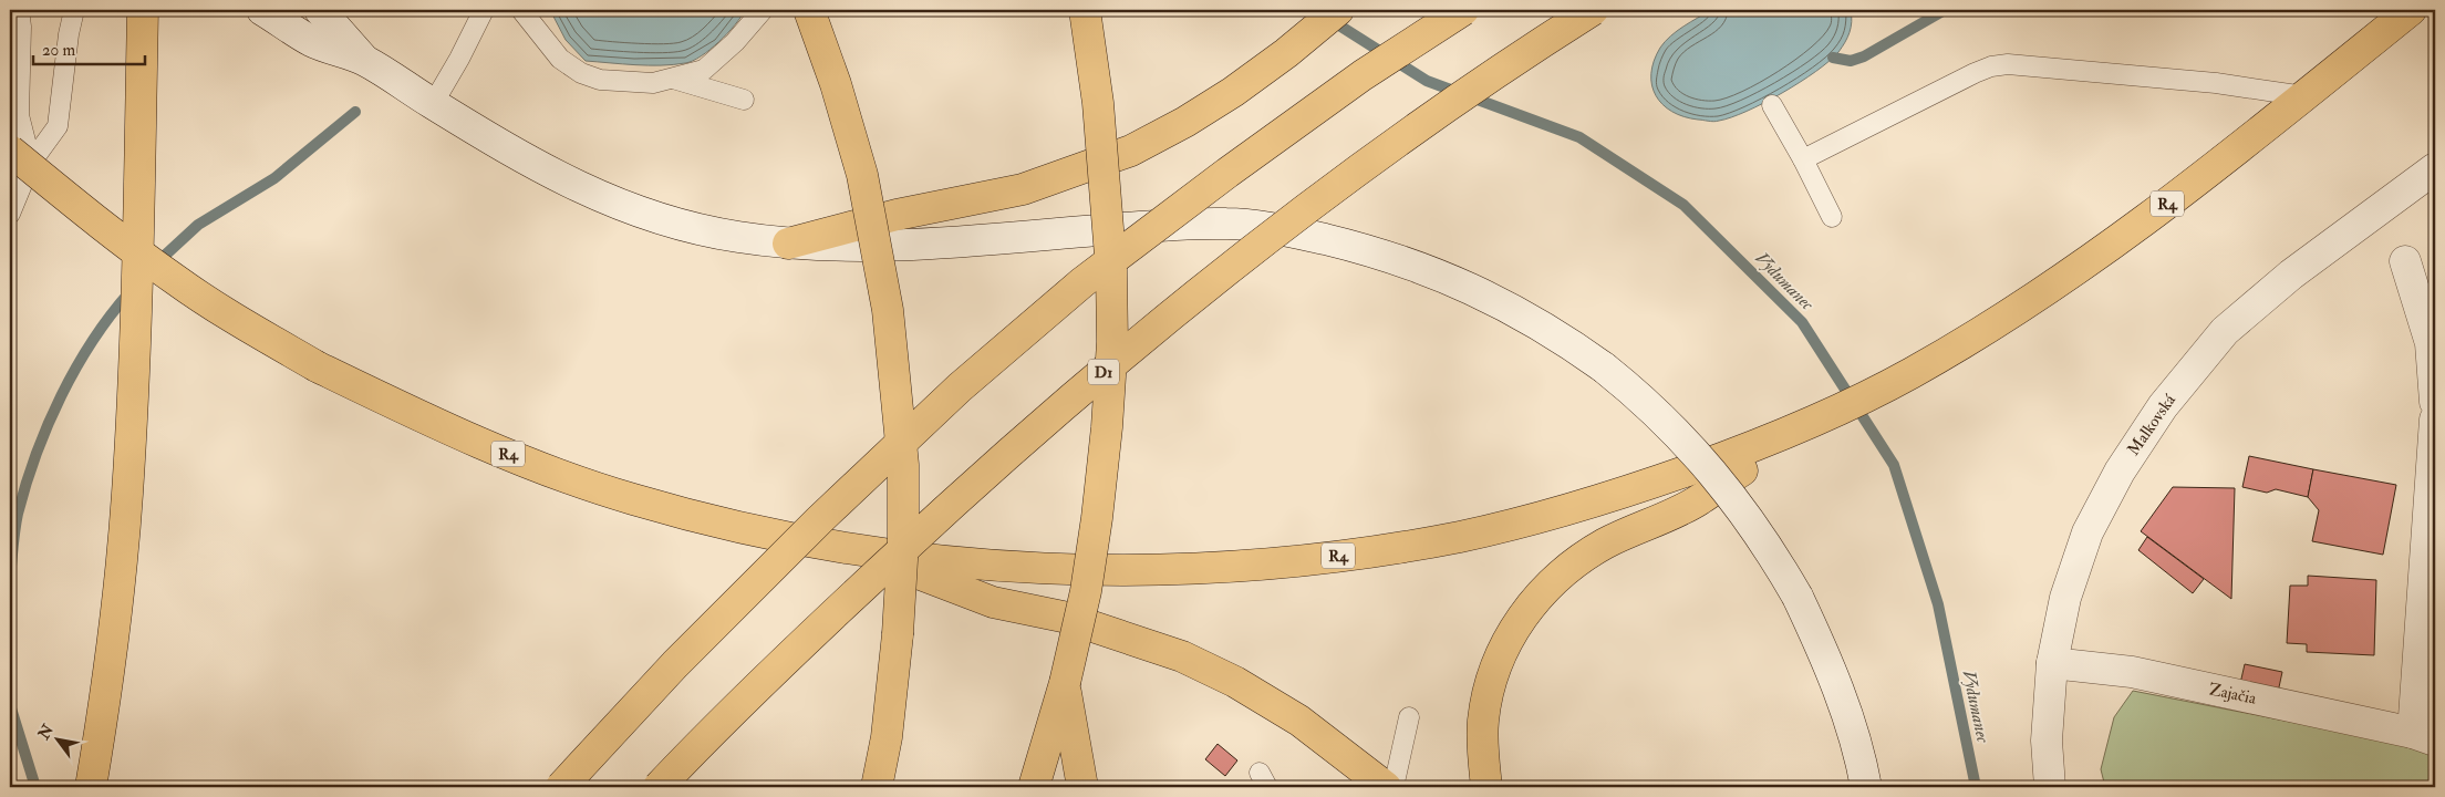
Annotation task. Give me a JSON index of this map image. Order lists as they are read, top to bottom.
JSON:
{
  "streets": {
    "highway": ["R4", "D1"],
    "main road": ["Malkovská", "Zajačia"]
  },
  "crossings": [
    ["Malkovská", "Zajačia"]
  ],
  "water": ["Vydumanec"],
  "scale_bar": "20 m",
  "north": "top left"
}
